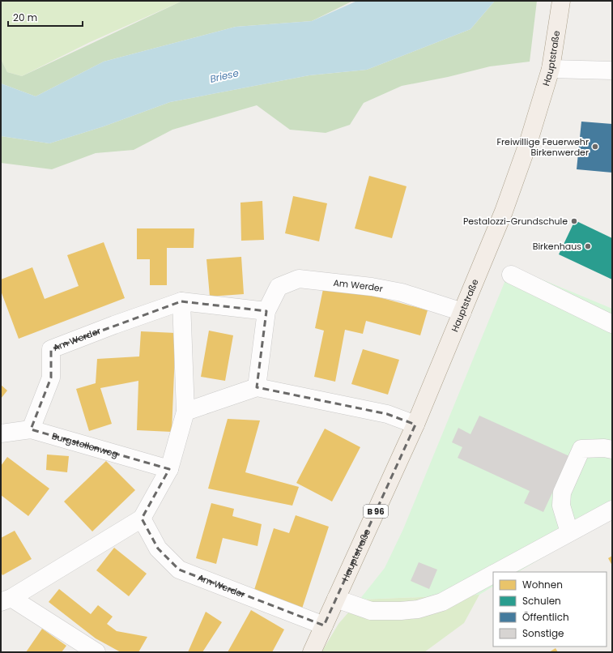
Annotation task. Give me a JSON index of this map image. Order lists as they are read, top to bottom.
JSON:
{
  "streets": {
    "main road": ["Hauptstraße", "B 96"],
    "street": ["Am Werder", "Burgstellenweg"]
  },
  "crossings": [
    ["Hauptstraße", "Am Werder"],
    ["Am Werder", "Burgstellenweg"]
  ],
  "water": ["Briese"],
  "places": ["Freiwillige Feuerwehr Birkenwerder", "Pestalozzi-Grundschule", "Birkenhaus"],
  "legend": [
    "Wohnen",
    "Schulen",
    "Öffentlich",
    "Sonstige"
  ],
  "scale_bar": "20 m"
}
